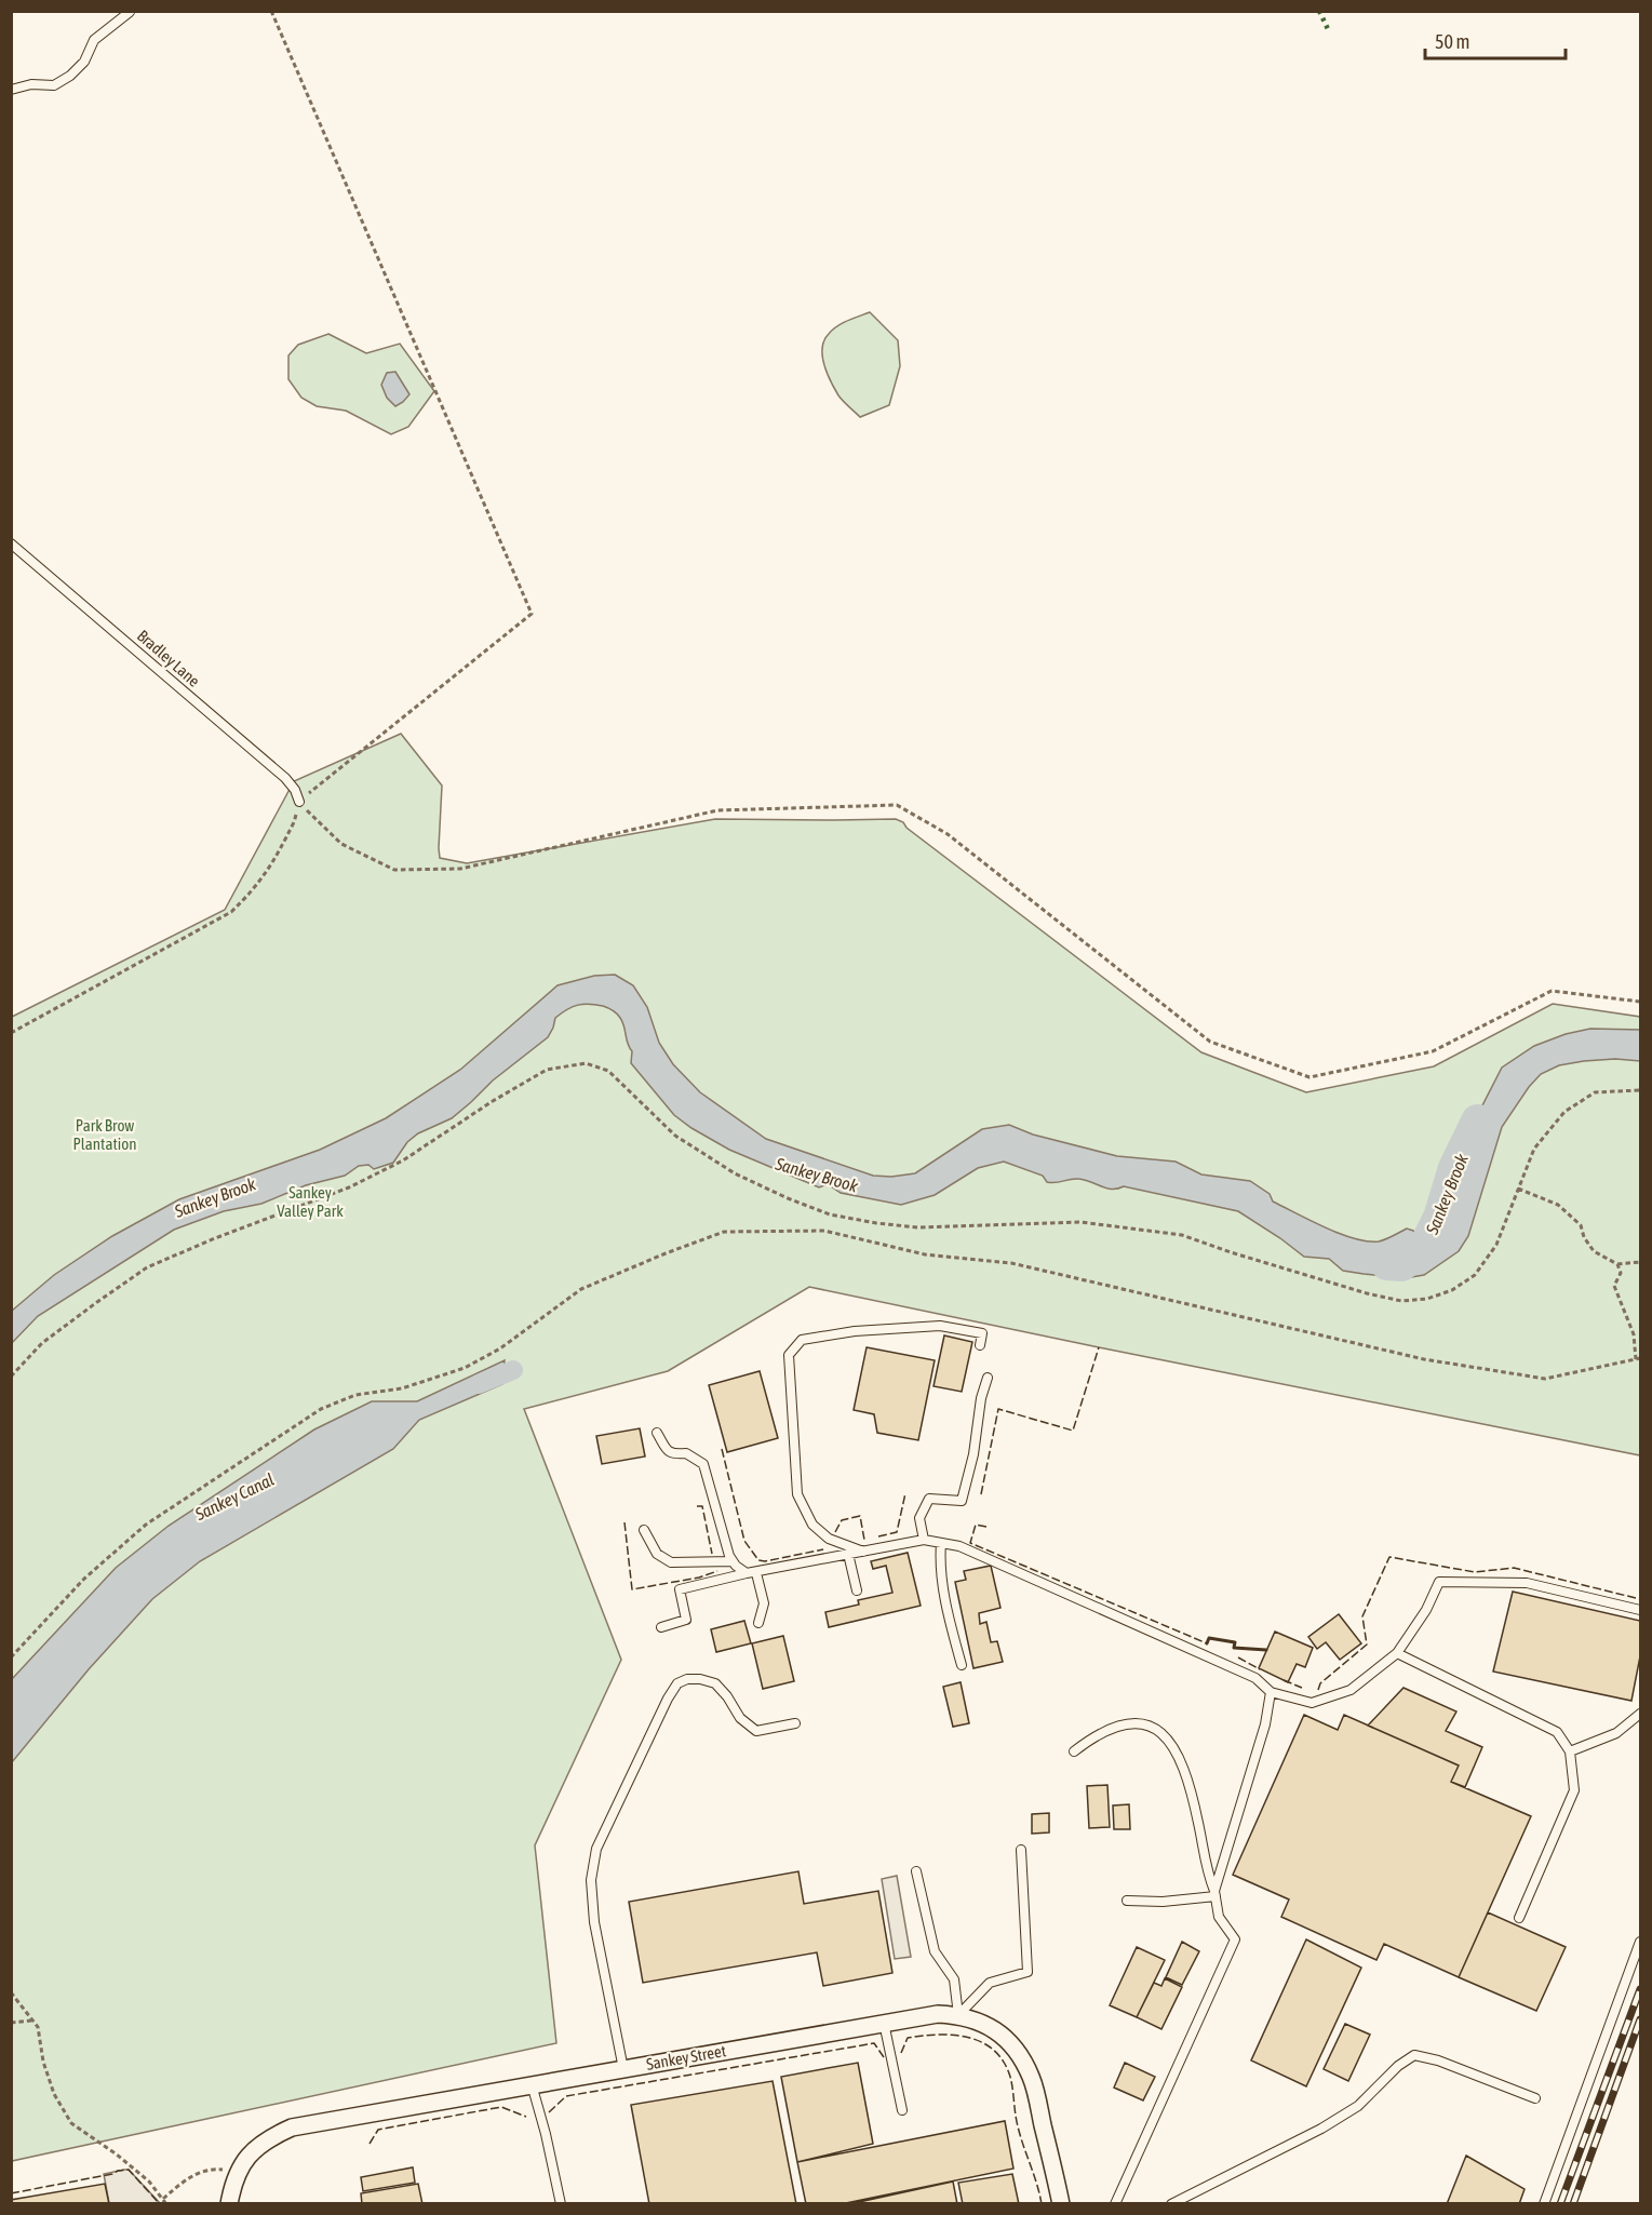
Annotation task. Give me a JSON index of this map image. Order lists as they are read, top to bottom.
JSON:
{
  "streets": {
    "street": ["Sankey Street"],
    "lane": ["Bradley Lane"]
  },
  "water": ["Sankey Brook", "Sankey Canal"],
  "parks": ["Park Brow Plantation", "Sankey Valley Park"],
  "scale_bar": "50 m"
}
